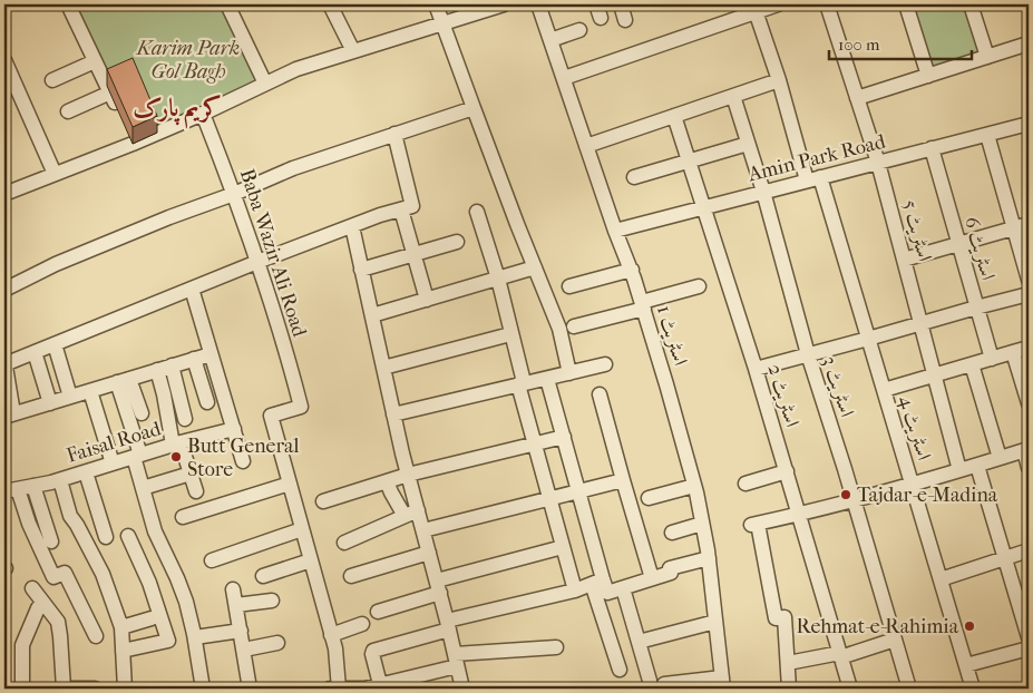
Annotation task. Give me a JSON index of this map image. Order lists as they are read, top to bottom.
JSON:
{
  "streets": {
    "street": [
      "Amin Park Road",
      "اسٹریٹ 5",
      "اسٹریٹ 6",
      "Baba Wazir Ali Road",
      "اسٹریٹ 1",
      "اسٹریٹ 3",
      "اسٹریٹ 2",
      "اسٹریٹ 4",
      "Faisal Road"
    ]
  },
  "crossings": [
    ["Amin Park Road", "اسٹریٹ 5"],
    ["Amin Park Road", "اسٹریٹ 6"],
    ["Amin Park Road", "اسٹریٹ 1"],
    ["Amin Park Road", "اسٹریٹ 3"],
    ["Amin Park Road", "اسٹریٹ 2"],
    ["Amin Park Road", "اسٹریٹ 4"]
  ],
  "districts": ["کریم پارک"],
  "parks": ["Karim Park Gol Bagh"],
  "places": ["Butt General Store", "Tajdar-e-Madina", "Rehmat-e-Rahimia"],
  "scale_bar": "100 m"
}
